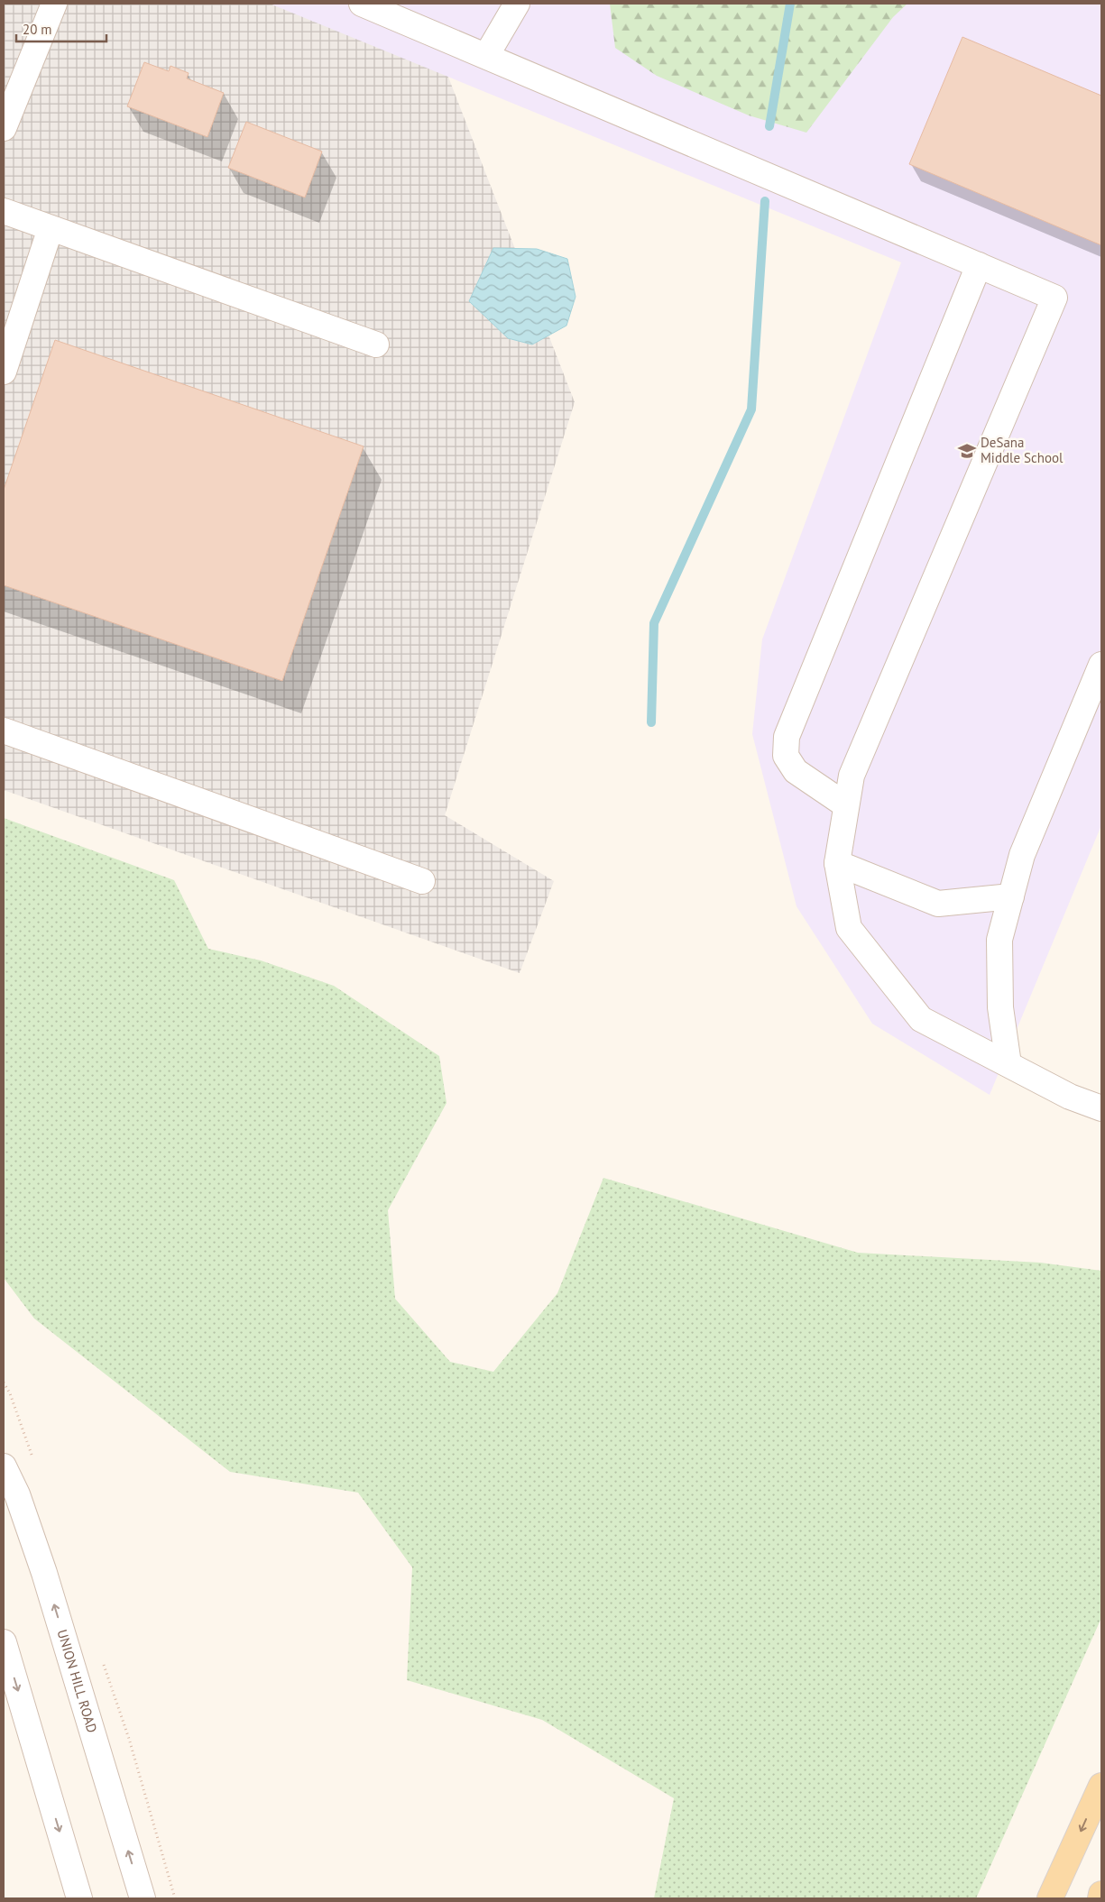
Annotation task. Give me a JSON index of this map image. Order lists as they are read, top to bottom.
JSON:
{
  "streets": {
    "street": ["UNION HILL ROAD"]
  },
  "places": {
    "school or university": ["DeSana Middle School"]
  },
  "scale_bar": "20 m"
}
